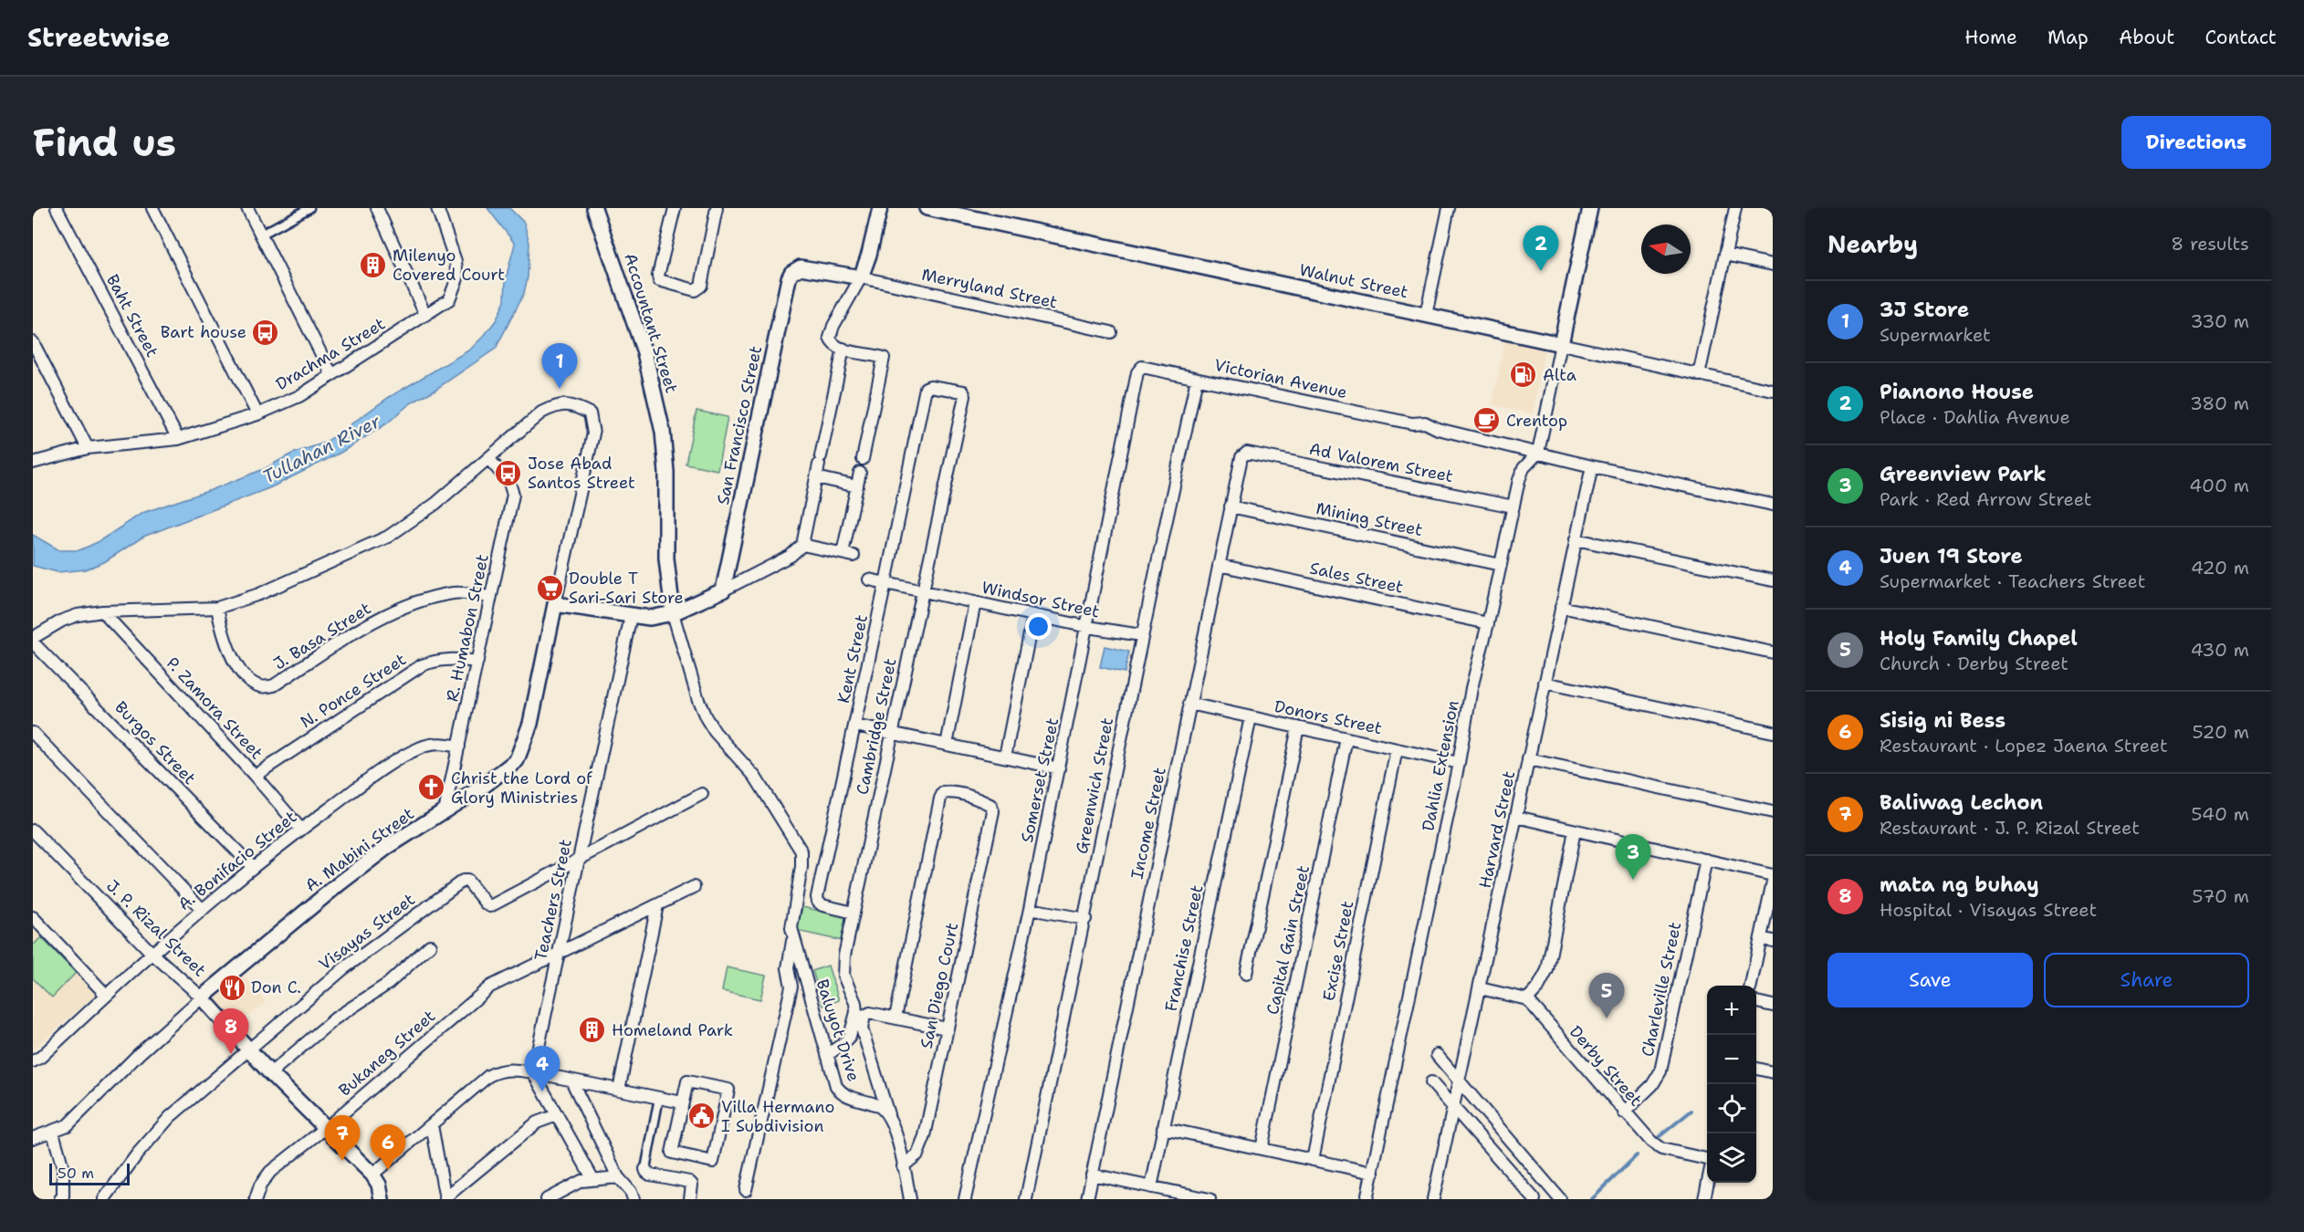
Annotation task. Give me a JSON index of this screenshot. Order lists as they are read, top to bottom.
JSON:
{
  "streets": {
    "street": [
      "Walnut Street",
      "Merryland Street",
      "Baht Street",
      "Accountant Street",
      "Drachma Street",
      "Victorian Avenue",
      "San Francisco Street",
      "Ad Valorem Street",
      "Mining Street",
      "Sales Street",
      "Windsor Street",
      "R. Humabon Street",
      "J. Basa Street",
      "Kent Street",
      "N. Ponce Street",
      "P. Zamora Street",
      "Donors Street",
      "Cambridge Street",
      "Burgos Street",
      "Dahlia Extension",
      "Somerset Street",
      "Greenwich Street",
      "Income Street",
      "Harvard Street",
      "A. Mabini Street",
      "A. Bonifacio Street",
      "Teachers Street",
      "J. P. Rizal Street",
      "Visayas Street",
      "Capital Gain Street",
      "Franchise Street",
      "Excise Street",
      "San Diego Court",
      "Charleville Street",
      "Baluyot Drive",
      "Bukaneg Street",
      "Derby Street"
    ]
  },
  "crossings": [
    ["Walnut Street", "Dahlia Extension"],
    ["Merryland Street", "San Francisco Street"],
    ["Baht Street", "Drachma Street"],
    ["Accountant Street", "Baluyot Drive"],
    ["Victorian Avenue", "Dahlia Extension"],
    ["Victorian Avenue", "Somerset Street"],
    ["Victorian Avenue", "Greenwich Street"],
    ["Victorian Avenue", "Harvard Street"],
    ["Ad Valorem Street", "Dahlia Extension"],
    ["Ad Valorem Street", "Income Street"],
    ["Mining Street", "Dahlia Extension"],
    ["Mining Street", "Income Street"],
    ["Sales Street", "Dahlia Extension"],
    ["Sales Street", "Income Street"],
    ["Windsor Street", "Kent Street"],
    ["Windsor Street", "Cambridge Street"],
    ["Windsor Street", "Somerset Street"],
    ["Windsor Street", "Greenwich Street"],
    ["R. Humabon Street", "J. Basa Street"],
    ["R. Humabon Street", "N. Ponce Street"],
    ["R. Humabon Street", "A. Mabini Street"],
    ["R. Humabon Street", "A. Bonifacio Street"],
    ["Kent Street", "Cambridge Street"],
    ["N. Ponce Street", "P. Zamora Street"],
    ["P. Zamora Street", "A. Bonifacio Street"],
    ["Donors Street", "Dahlia Extension"],
    ["Donors Street", "Income Street"],
    ["Donors Street", "Capital Gain Street"],
    ["Donors Street", "Franchise Street"],
    ["Donors Street", "Excise Street"],
    ["Cambridge Street", "Baluyot Drive"],
    ["Burgos Street", "A. Bonifacio Street"],
    ["A. Mabini Street", "J. P. Rizal Street"],
    ["A. Bonifacio Street", "J. P. Rizal Street"],
    ["Teachers Street", "Visayas Street"],
    ["Teachers Street", "Bukaneg Street"],
    ["J. P. Rizal Street", "Visayas Street"],
    ["J. P. Rizal Street", "Bukaneg Street"],
    ["Charleville Street", "Derby Street"]
  ],
  "water": ["Tullahan River"],
  "places": {
    "building": ["Milenyo Covered Court", "Homeland Park"],
    "bus stop": ["Bart house", "Jose Abad Santos Street"],
    "fuel station": ["Alta"],
    "cafe": ["Crentop"],
    "supermarket": ["Double T Sari-Sari Store"],
    "church": ["Christ the Lord of Glory Ministries"],
    "restaurant": ["Don C."],
    "public building": ["Villa Hermano I Subdivision"]
  },
  "scale_bar": "50 m",
  "north": "left",
  "page": {
    "header": "Streetwise",
    "nav": [
      "Home",
      "Map",
      "About",
      "Contact"
    ],
    "buttons": [
      "Directions",
      ["Save", "Share"]
    ],
    "title": "Find us",
    "heading": ["Nearby", "8 results"],
    "pins": [
      "2",
      "1",
      "3",
      "5",
      "8",
      "4",
      "7",
      "6"
    ],
    "list": [
      {
        "mark": "1",
        "name": "3J Store",
        "note": "Supermarket",
        "value": "330 m"
      },
      {
        "mark": "2",
        "name": "Pianono House",
        "note": "Place · Dahlia Avenue",
        "value": "380 m"
      },
      {
        "mark": "3",
        "name": "Greenview Park",
        "note": "Park · Red Arrow Street",
        "value": "400 m"
      },
      {
        "mark": "4",
        "name": "Juen 19 Store",
        "note": "Supermarket · Teachers Street",
        "value": "420 m"
      },
      {
        "mark": "5",
        "name": "Holy Family Chapel",
        "note": "Church · Derby Street",
        "value": "430 m"
      },
      {
        "mark": "6",
        "name": "Sisig ni Bess",
        "note": "Restaurant · Lopez Jaena Street",
        "value": "520 m"
      },
      {
        "mark": "7",
        "name": "Baliwag Lechon",
        "note": "Restaurant · J. P. Rizal Street",
        "value": "540 m"
      },
      {
        "mark": "8",
        "name": "mata ng buhay",
        "note": "Hospital · Visayas Street",
        "value": "570 m"
      }
    ],
    "map_buttons": ["+", "−"],
    "scale": "50 m"
  }
}
